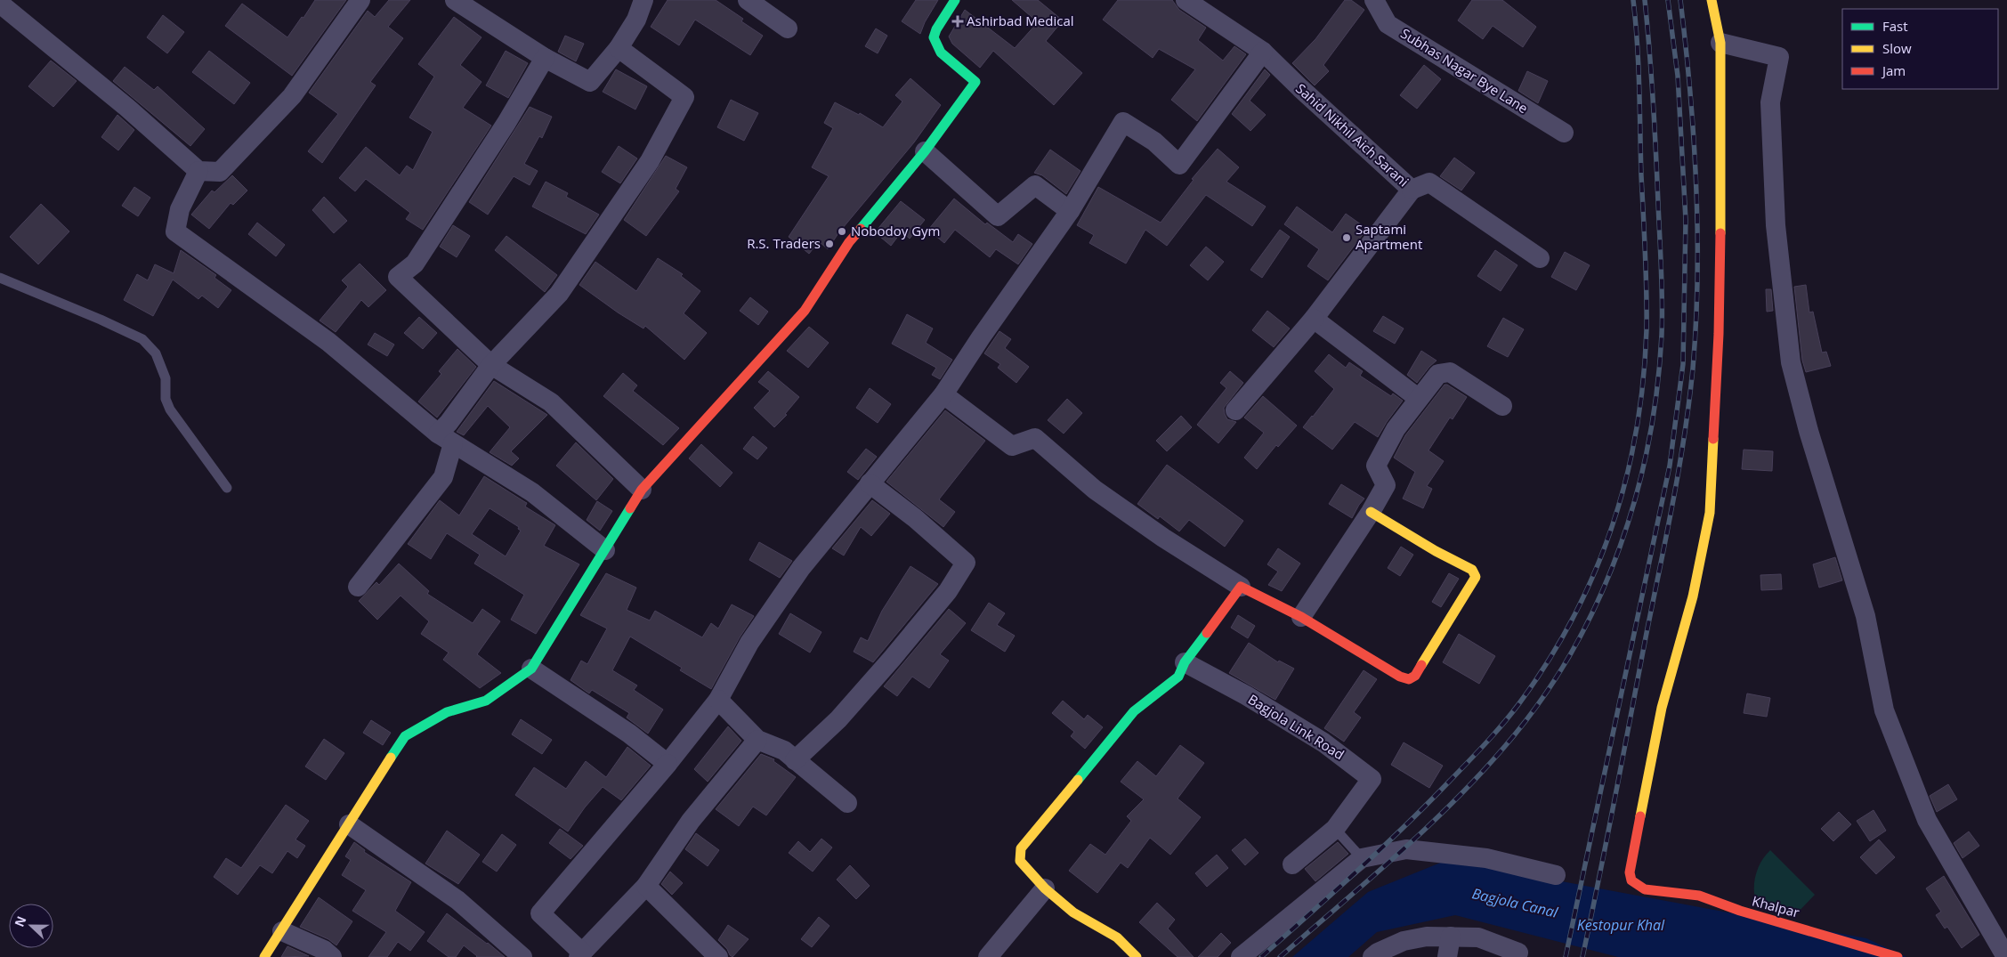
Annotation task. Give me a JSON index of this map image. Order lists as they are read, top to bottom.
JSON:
{
  "streets": {
    "street": [
      "Subhas Nagar Bye Lane",
      "Sahid Nikhil Aich Sarani",
      "Bagjola Link Road",
      "Khalpar"
    ]
  },
  "water": ["Bagjola Canal", "Kestopur Khal"],
  "places": {
    "health": ["Ashirbad Medical"],
    "other": ["Nobodoy Gym", "Saptami Apartment", "R.S. Traders"]
  },
  "legend": ["Fast", "Slow", "Jam"],
  "north": "left"
}
